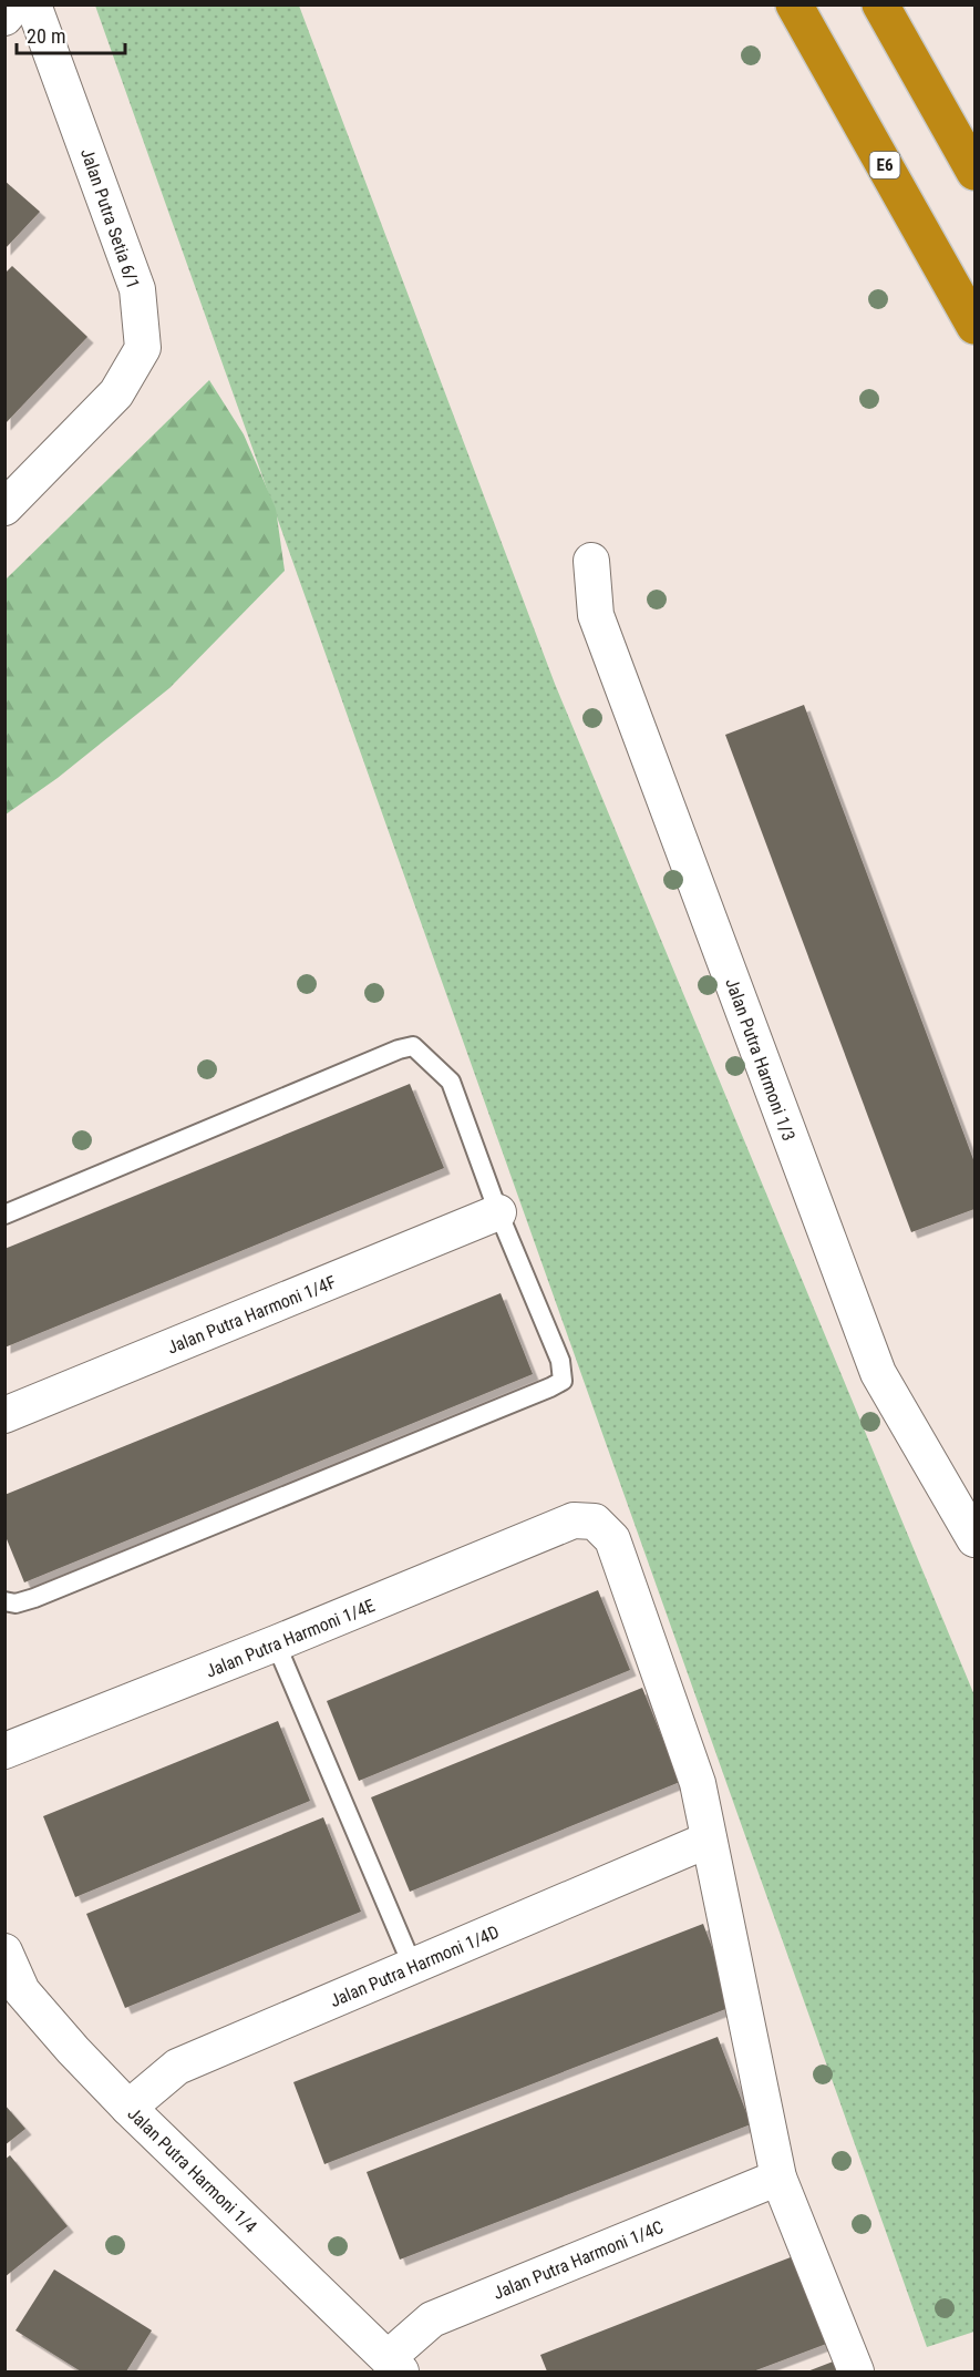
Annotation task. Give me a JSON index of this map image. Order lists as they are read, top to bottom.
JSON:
{
  "streets": {
    "highway": ["E6"],
    "street": [
      "Jalan Putra Setia 6/1",
      "Jalan Putra Harmoni 1/3",
      "Jalan Putra Harmoni 1/4F",
      "Jalan Putra Harmoni 1/4E",
      "Jalan Putra Harmoni 1/4D",
      "Jalan Putra Harmoni 1/4",
      "Jalan Putra Harmoni 1/4C"
    ]
  },
  "crossings": [
    ["Jalan Putra Harmoni 1/4E", "Jalan Putra Harmoni 1/4D"],
    ["Jalan Putra Harmoni 1/4D", "Jalan Putra Harmoni 1/4"],
    ["Jalan Putra Harmoni 1/4", "Jalan Putra Harmoni 1/4C"]
  ],
  "scale_bar": "20 m"
}
